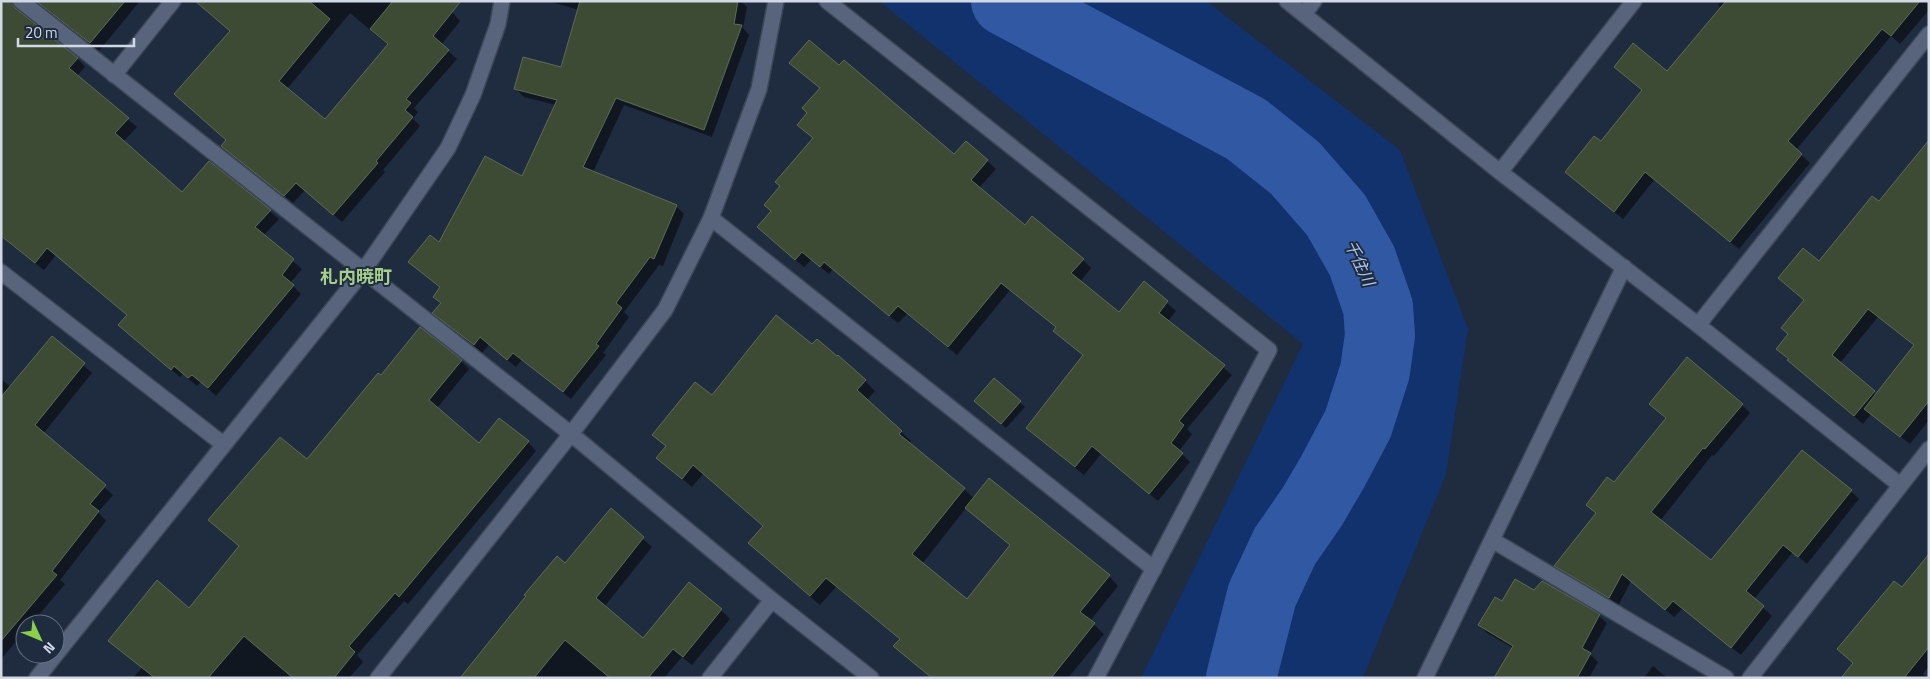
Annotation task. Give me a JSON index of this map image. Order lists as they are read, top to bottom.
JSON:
{
  "districts": ["札内暁町"],
  "water": ["千住川"],
  "scale_bar": "20 m",
  "north": "bottom right"
}
